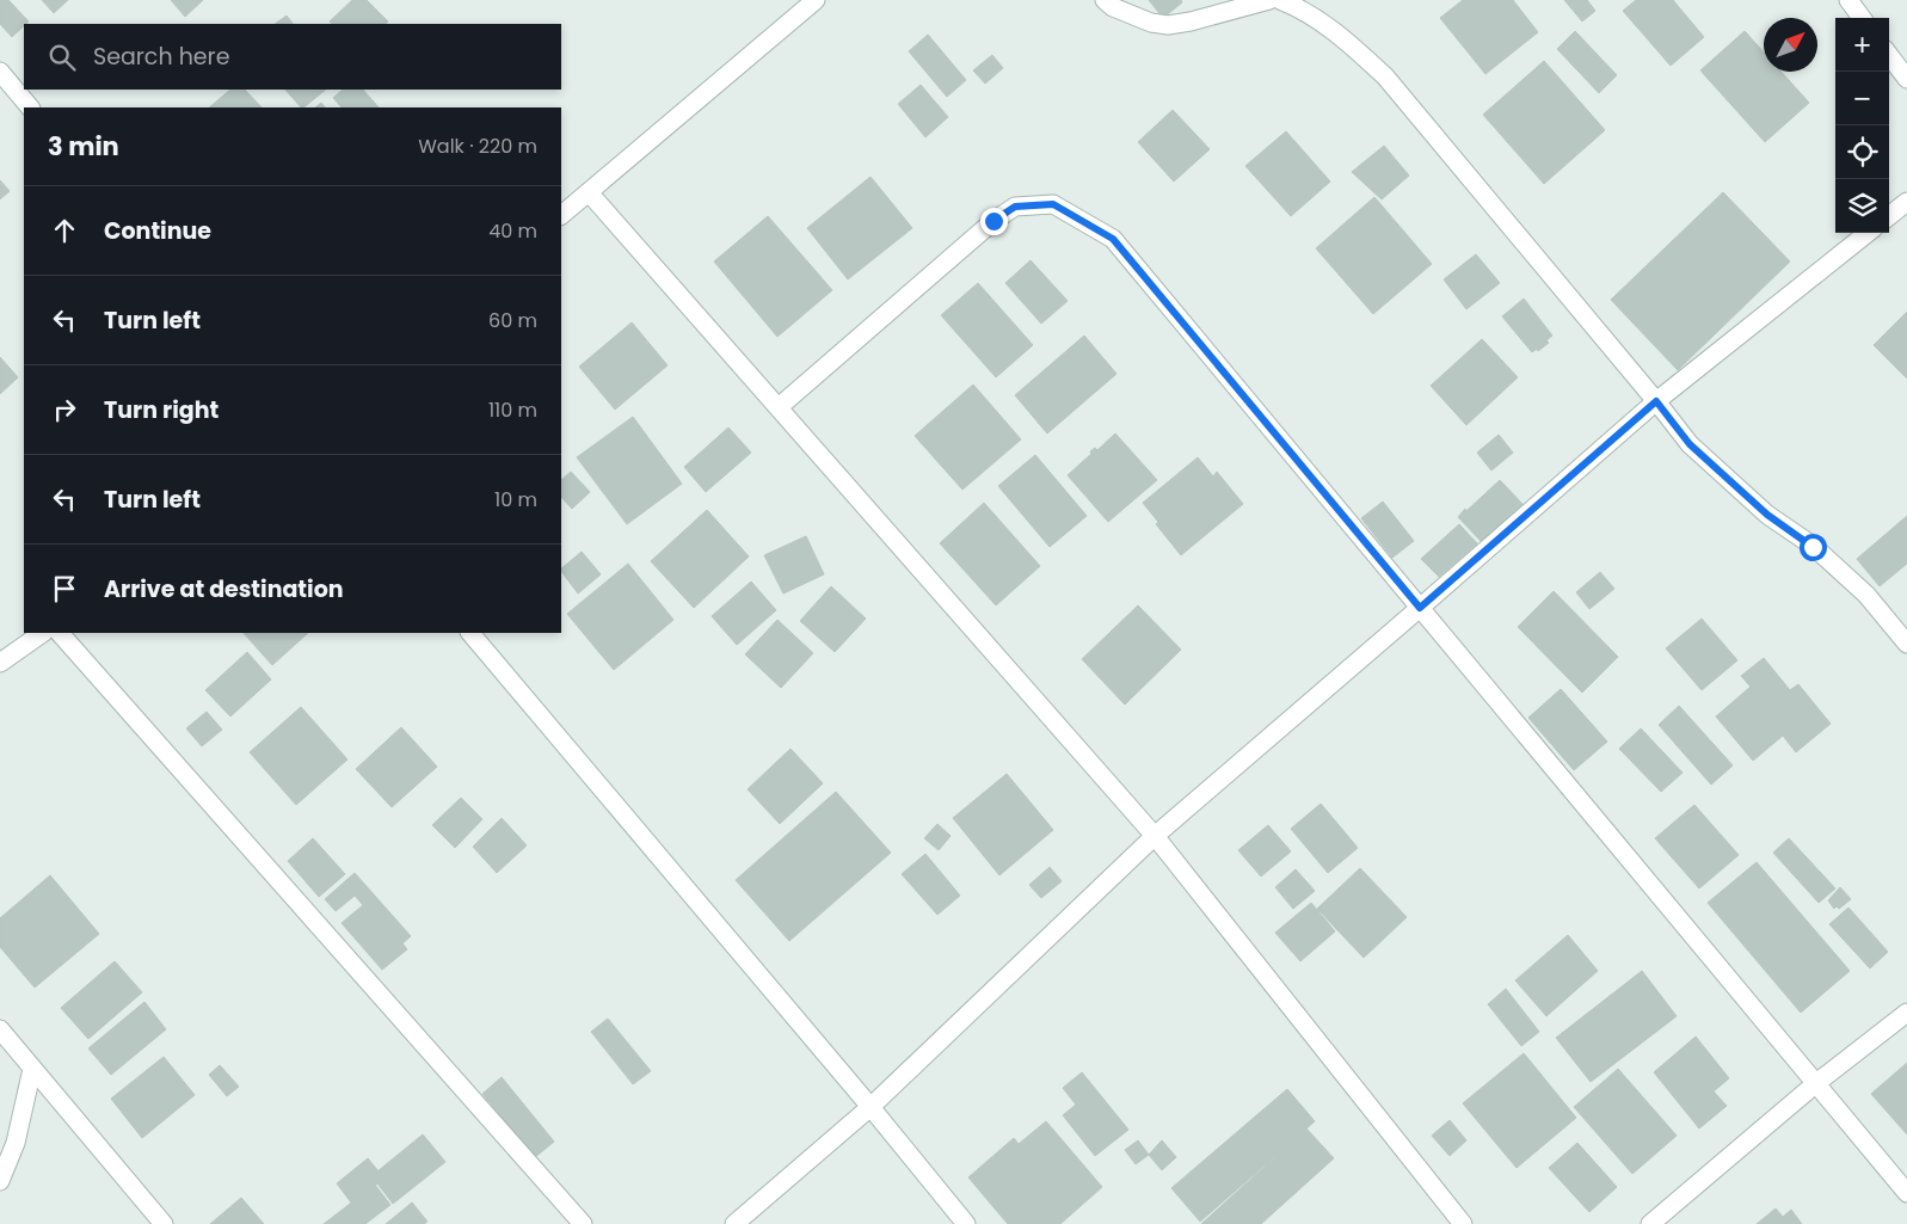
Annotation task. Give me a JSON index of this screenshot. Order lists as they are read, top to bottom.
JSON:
{
  "north": "top right",
  "page": {
    "map_buttons": ["+", "−"],
    "search": "Search here",
    "heading": ["3 min", "Walk · 220 m"],
    "list": [
      ["Continue", "40 m"],
      ["Turn left", "60 m"],
      ["Turn right", "110 m"],
      ["Turn left", "10 m"],
      "Arrive at destination"
    ]
  }
}
